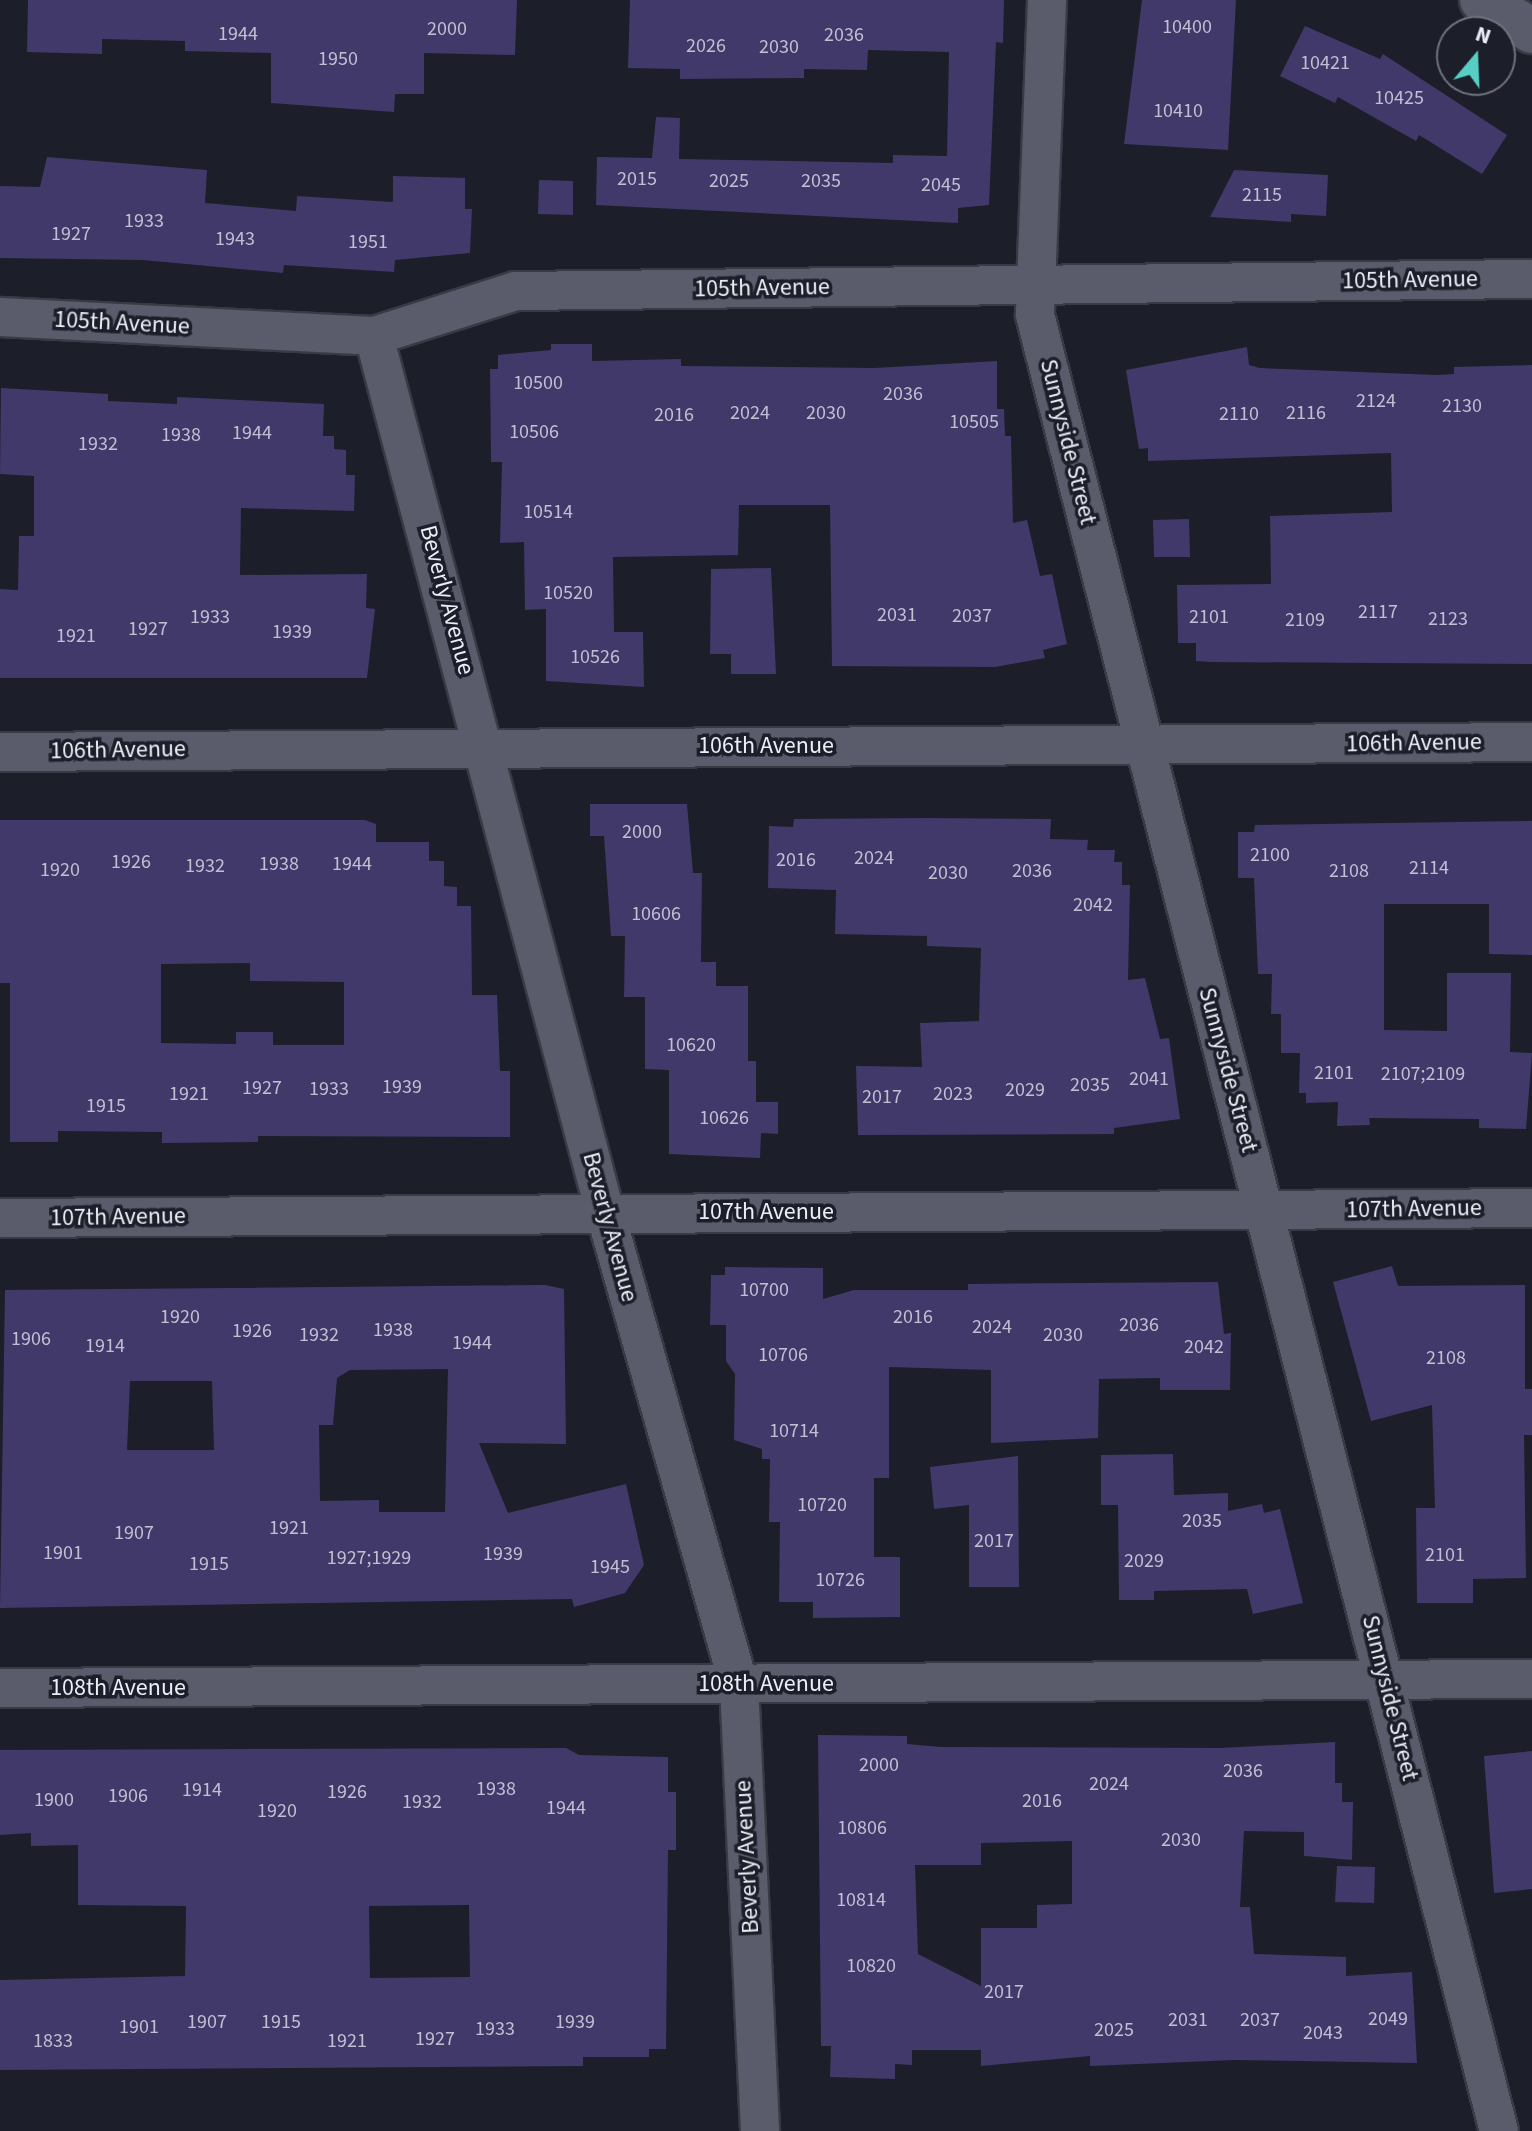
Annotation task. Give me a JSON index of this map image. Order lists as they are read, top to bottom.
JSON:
{
  "streets": {
    "street": [
      "105th Avenue",
      "Sunnyside Street",
      "Beverly Avenue",
      "106th Avenue",
      "107th Avenue",
      "108th Avenue"
    ]
  },
  "crossings": [
    ["105th Avenue", "Sunnyside Street"],
    ["105th Avenue", "Beverly Avenue"],
    ["Sunnyside Street", "106th Avenue"],
    ["Sunnyside Street", "107th Avenue"],
    ["Sunnyside Street", "108th Avenue"],
    ["Beverly Avenue", "106th Avenue"],
    ["Beverly Avenue", "107th Avenue"],
    ["Beverly Avenue", "108th Avenue"]
  ],
  "house_numbers": [
    "10400",
    "2000",
    "1944",
    "2036",
    "2026",
    "2030",
    "1950",
    "10421",
    "10425",
    "10410",
    "2015",
    "2025",
    "2035",
    "2045",
    "2115",
    "1933",
    "1927",
    "1943",
    "1951",
    "10500",
    "2036",
    "2124",
    "2130",
    "2024",
    "2030",
    "2116",
    "2110",
    "2016",
    "10505",
    "10506",
    "1944",
    "1938",
    "1932",
    "10514",
    "10520",
    "2117",
    "2031",
    "2037",
    "1933",
    "2101",
    "2123",
    "2109",
    "1927",
    "1939",
    "1921",
    "10526",
    "2000",
    "2100",
    "2024",
    "2016",
    "1926",
    "1938",
    "1944",
    "1932",
    "2114",
    "1920",
    "2036",
    "2108",
    "2030",
    "2042",
    "10606",
    "10620",
    "2101",
    "2107;2109",
    "2041",
    "2035",
    "1939",
    "1927",
    "1933",
    "2029",
    "1921",
    "2023",
    "2017",
    "1915",
    "10626",
    "10700",
    "1920",
    "2016",
    "2036",
    "2024",
    "1938",
    "1926",
    "1932",
    "2030",
    "1906",
    "1944",
    "1914",
    "2042",
    "10706",
    "2108",
    "10714",
    "10720",
    "2035",
    "1921",
    "1907",
    "2017",
    "1901",
    "1939",
    "2101",
    "1927;1929",
    "2029",
    "1915",
    "1945",
    "10726",
    "2000",
    "2036",
    "2024",
    "1938",
    "1914",
    "1926",
    "1906",
    "1900",
    "2016",
    "1932",
    "1944",
    "1920",
    "10806",
    "2030",
    "10814",
    "10820",
    "2017",
    "2049",
    "2031",
    "2037",
    "1907",
    "1915",
    "1939",
    "1901",
    "1933",
    "2025",
    "2043",
    "1927",
    "1833",
    "1921"
  ],
  "north": "top"
}
